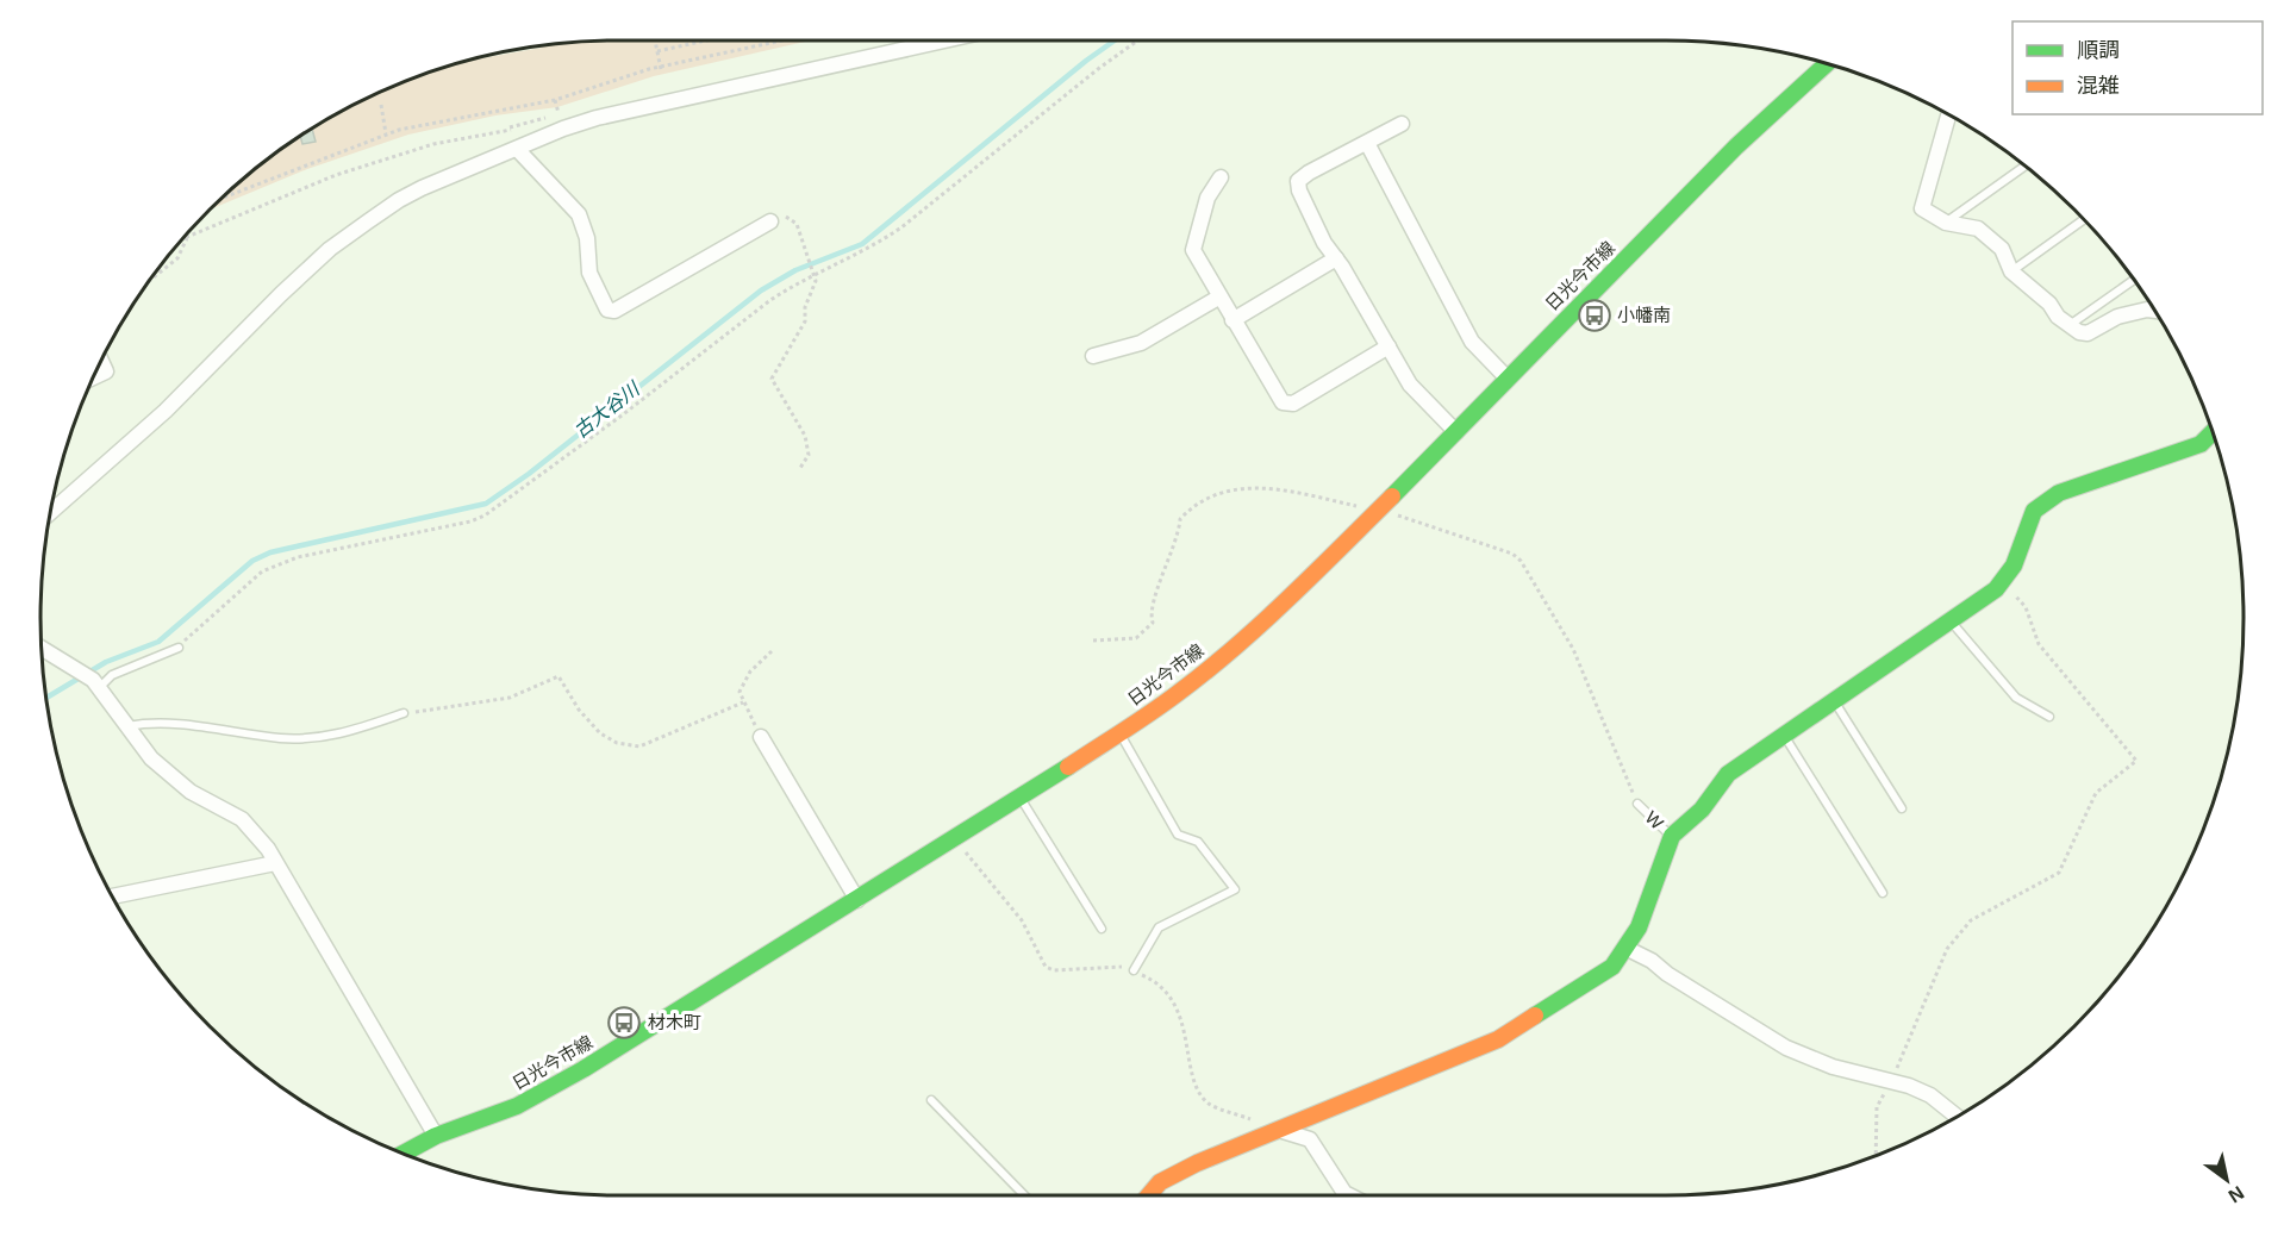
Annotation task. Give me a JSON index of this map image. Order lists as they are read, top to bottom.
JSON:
{
  "streets": {
    "main road": ["日光今市線"],
    "lane": ["W"]
  },
  "water": ["古大谷川"],
  "places": {
    "bus stop": ["小幡南", "材木町"]
  },
  "legend": ["順調", "混雑"],
  "north": "bottom right"
}
